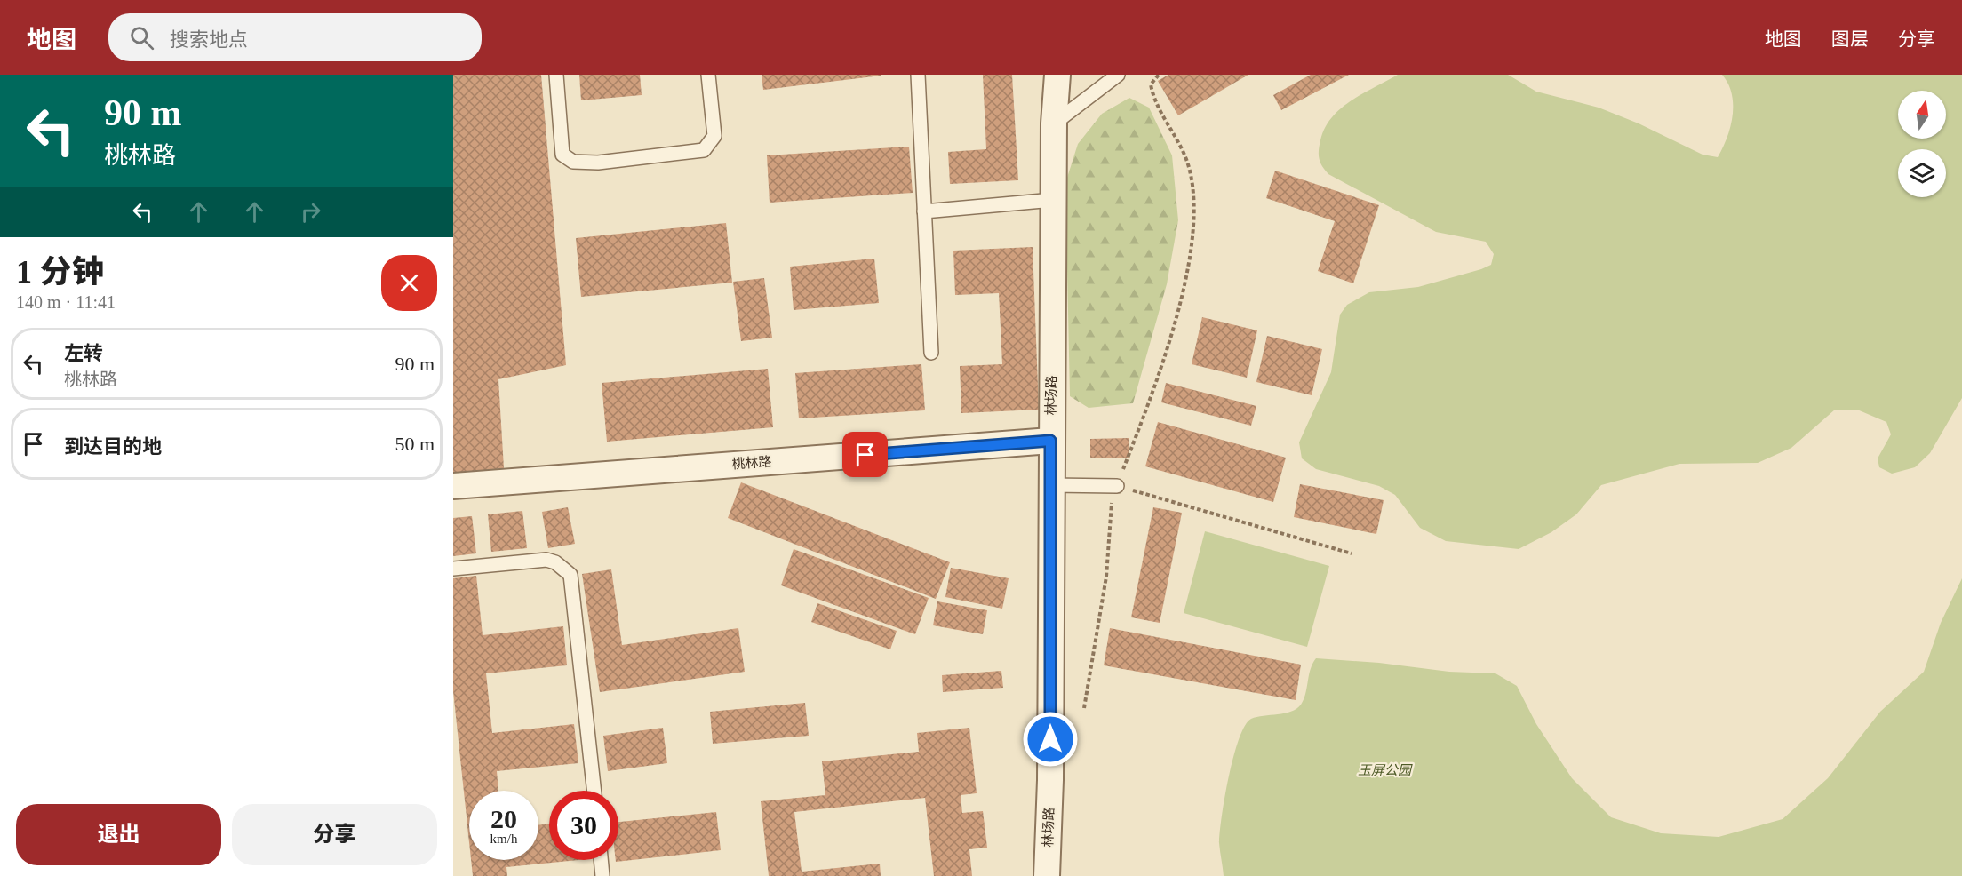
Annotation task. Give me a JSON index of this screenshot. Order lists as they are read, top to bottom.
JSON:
{
  "streets": {
    "street": ["林场路", "桃林路"]
  },
  "crossings": [
    ["林场路", "桃林路"]
  ],
  "parks": ["玉屏公园"],
  "north": "top",
  "page": {
    "header": "地图",
    "search": "搜索地点",
    "nav": ["地图", "图层", "分享"],
    "turn": ["90 m", "桃林路"],
    "heading": ["1 分钟", "140 m · 11:41"],
    "list": [
      {
        "name": "左转",
        "note": "桃林路",
        "value": "90 m"
      },
      {
        "name": "到达目的地",
        "value": "50 m"
      }
    ],
    "speed": "20 km/h",
    "limit": "30",
    "buttons": ["退出", "分享"]
  }
}
